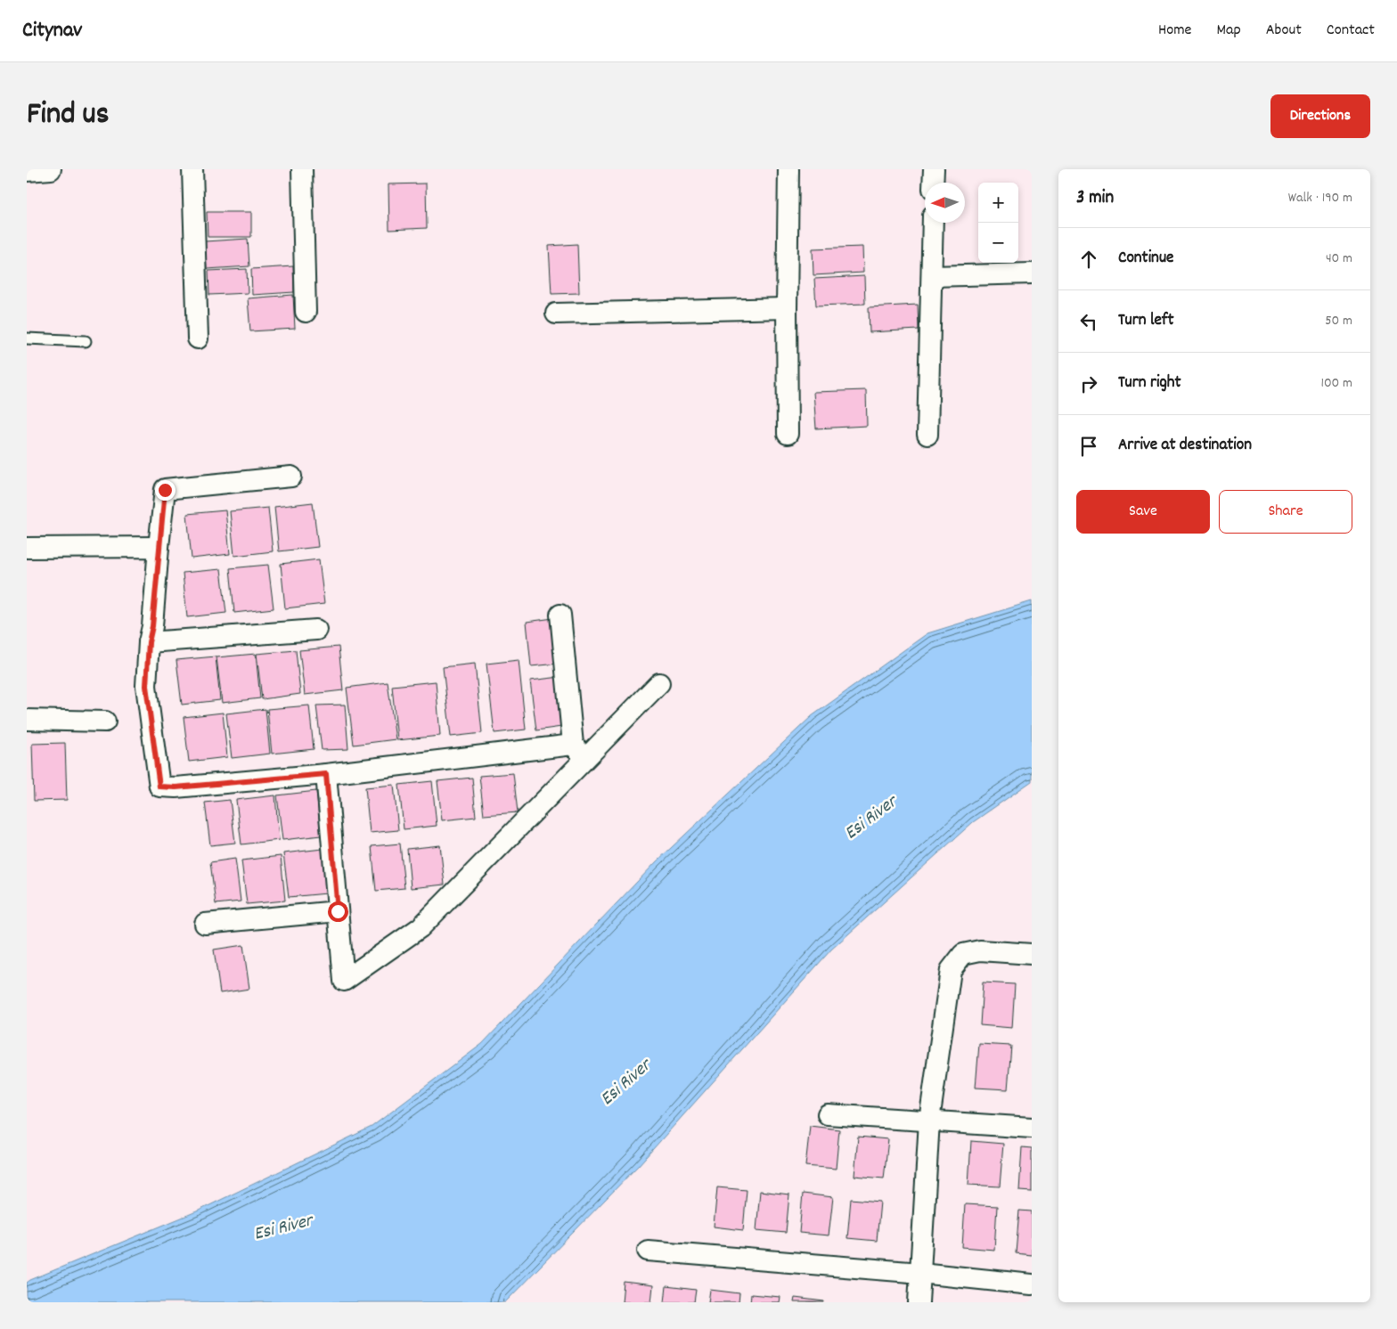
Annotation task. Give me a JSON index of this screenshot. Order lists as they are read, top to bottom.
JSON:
{
  "water": ["Esi River"],
  "north": "left",
  "page": {
    "header": "Citynav",
    "nav": [
      "Home",
      "Map",
      "About",
      "Contact"
    ],
    "title": "Find us",
    "buttons": [
      "Directions",
      ["Save", "Share"]
    ],
    "heading": ["3 min", "Walk · 190 m"],
    "map_buttons": ["+", "−"],
    "list": [
      ["Continue", "40 m"],
      ["Turn left", "50 m"],
      ["Turn right", "100 m"],
      "Arrive at destination"
    ]
  }
}
